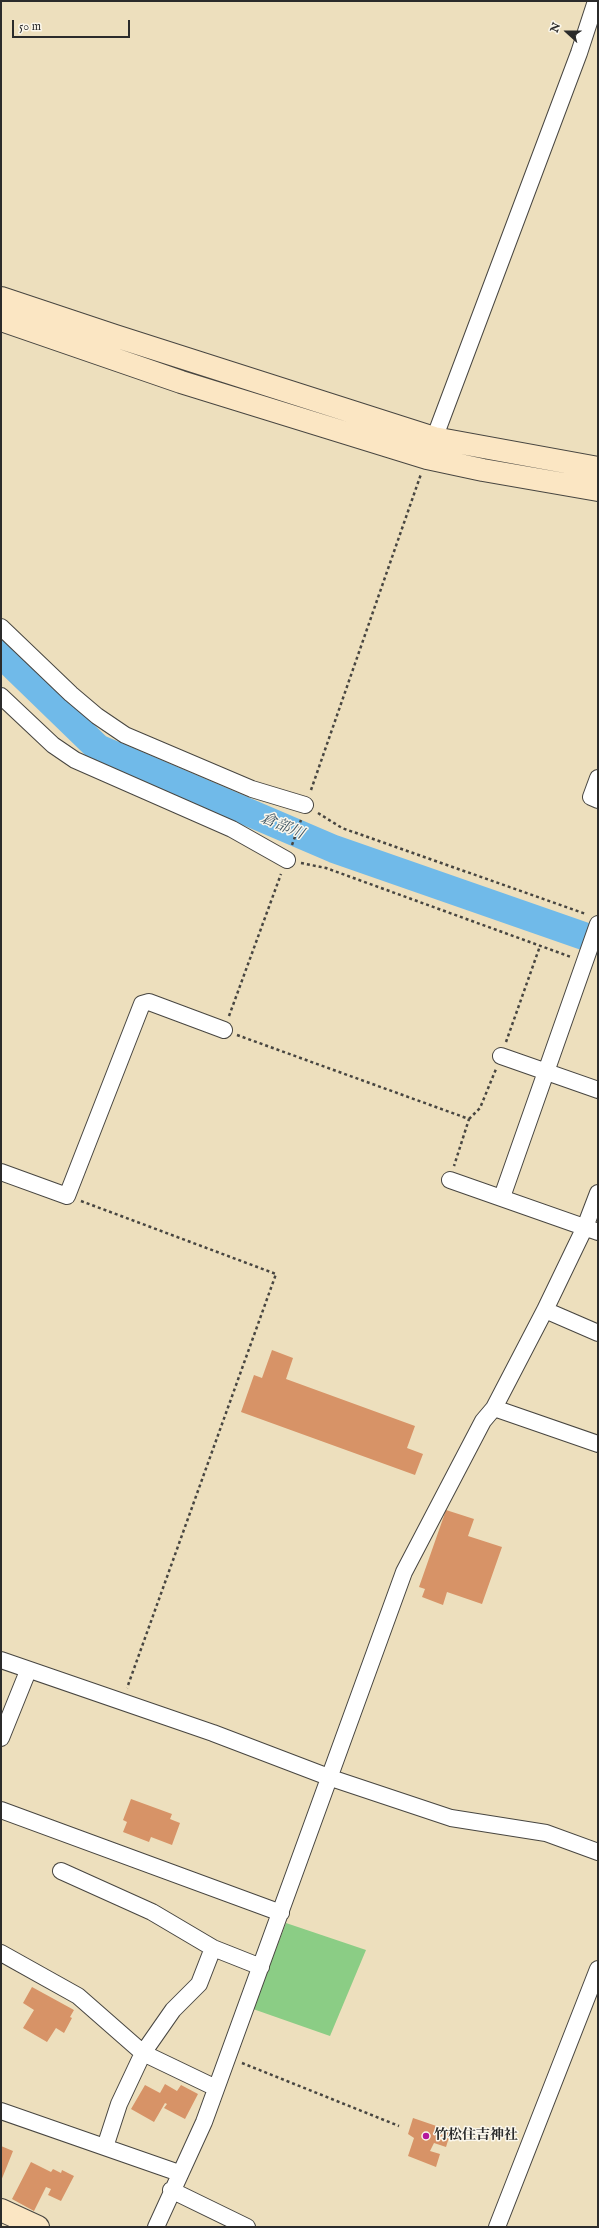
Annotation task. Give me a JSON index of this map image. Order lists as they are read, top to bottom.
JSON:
{
  "water": ["倉部川"],
  "places": ["竹松住吉神社"],
  "scale_bar": "50 m",
  "north": "left"
}
